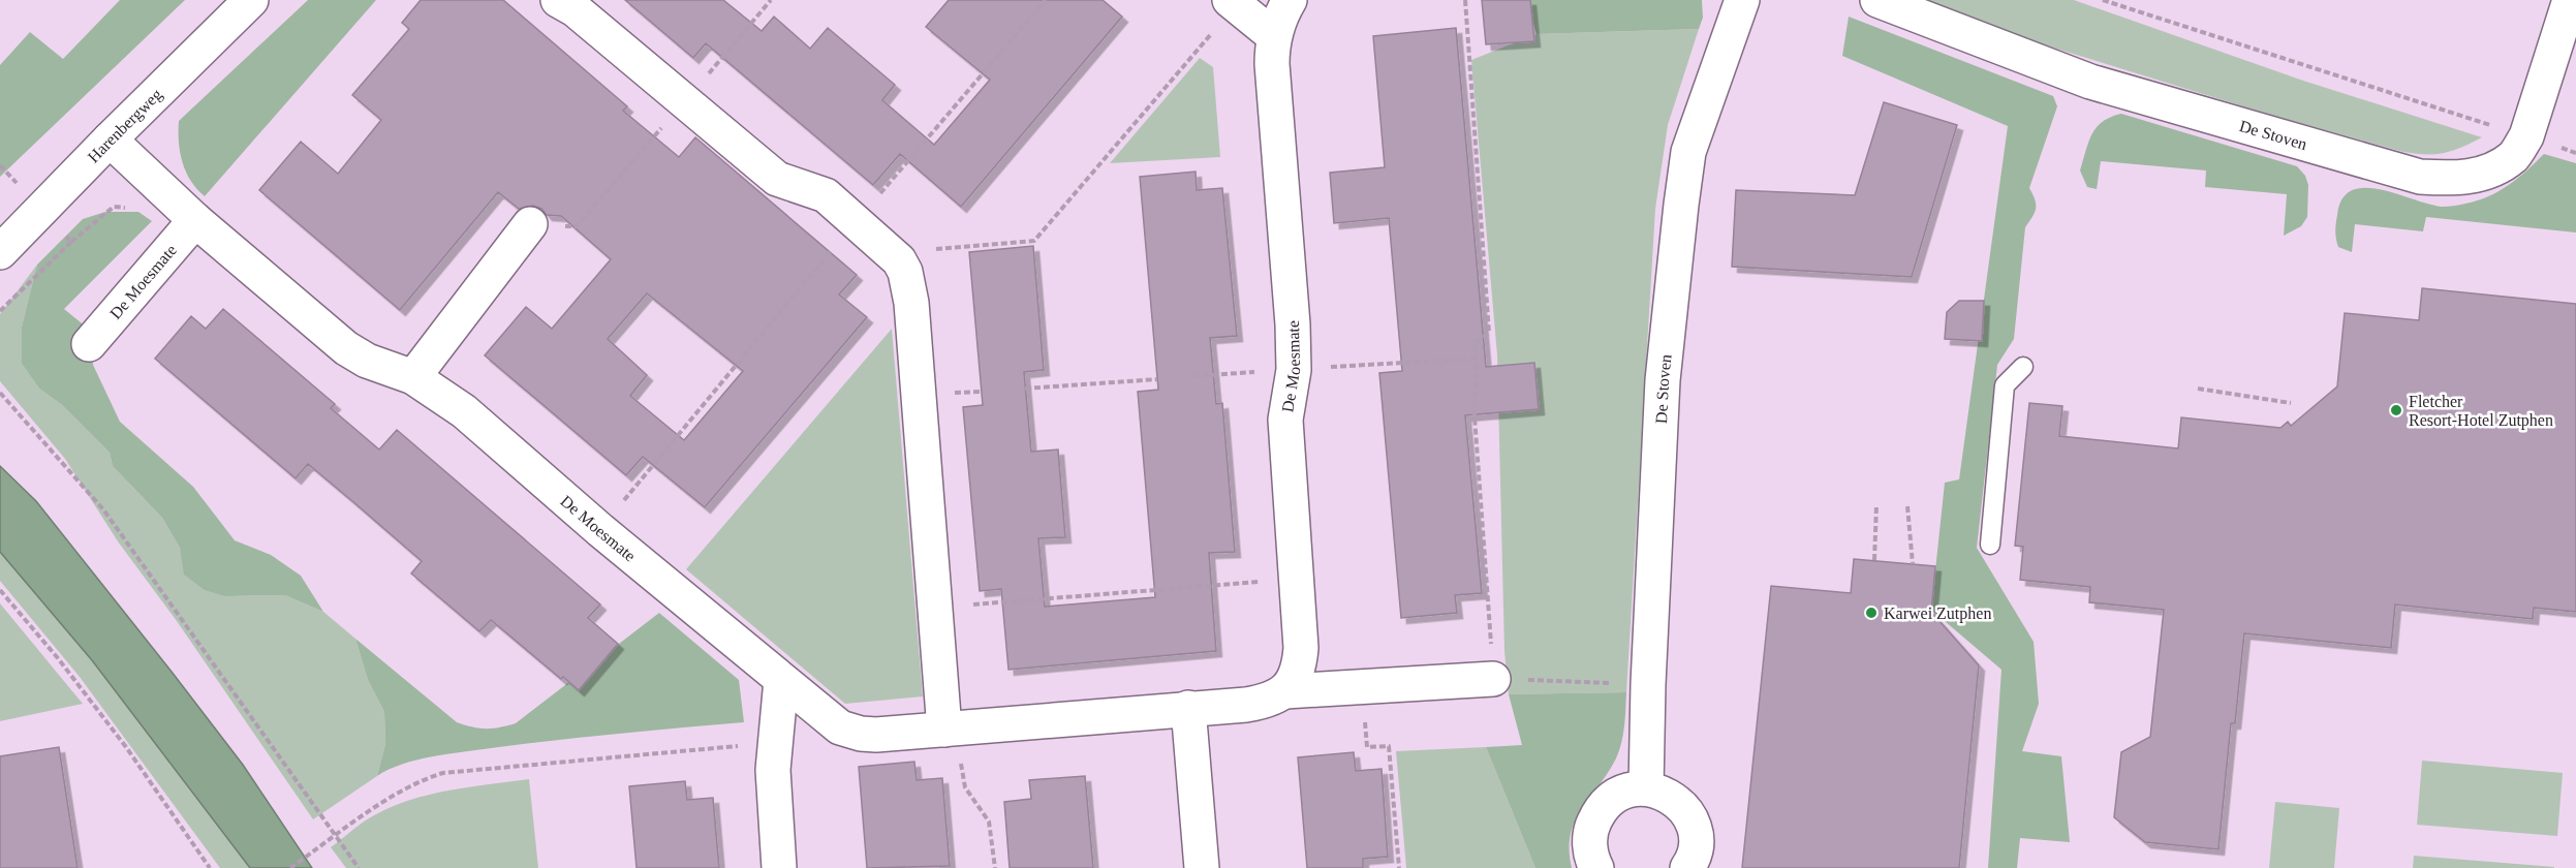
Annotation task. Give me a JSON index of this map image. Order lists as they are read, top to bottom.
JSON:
{
  "streets": {
    "street": ["Harenbergweg", "De Stoven", "De Moesmate"]
  },
  "crossings": [
    ["Harenbergweg", "De Moesmate"]
  ],
  "places": ["Fletcher Resort-Hotel Zutphen", "Karwei Zutphen"]
}
